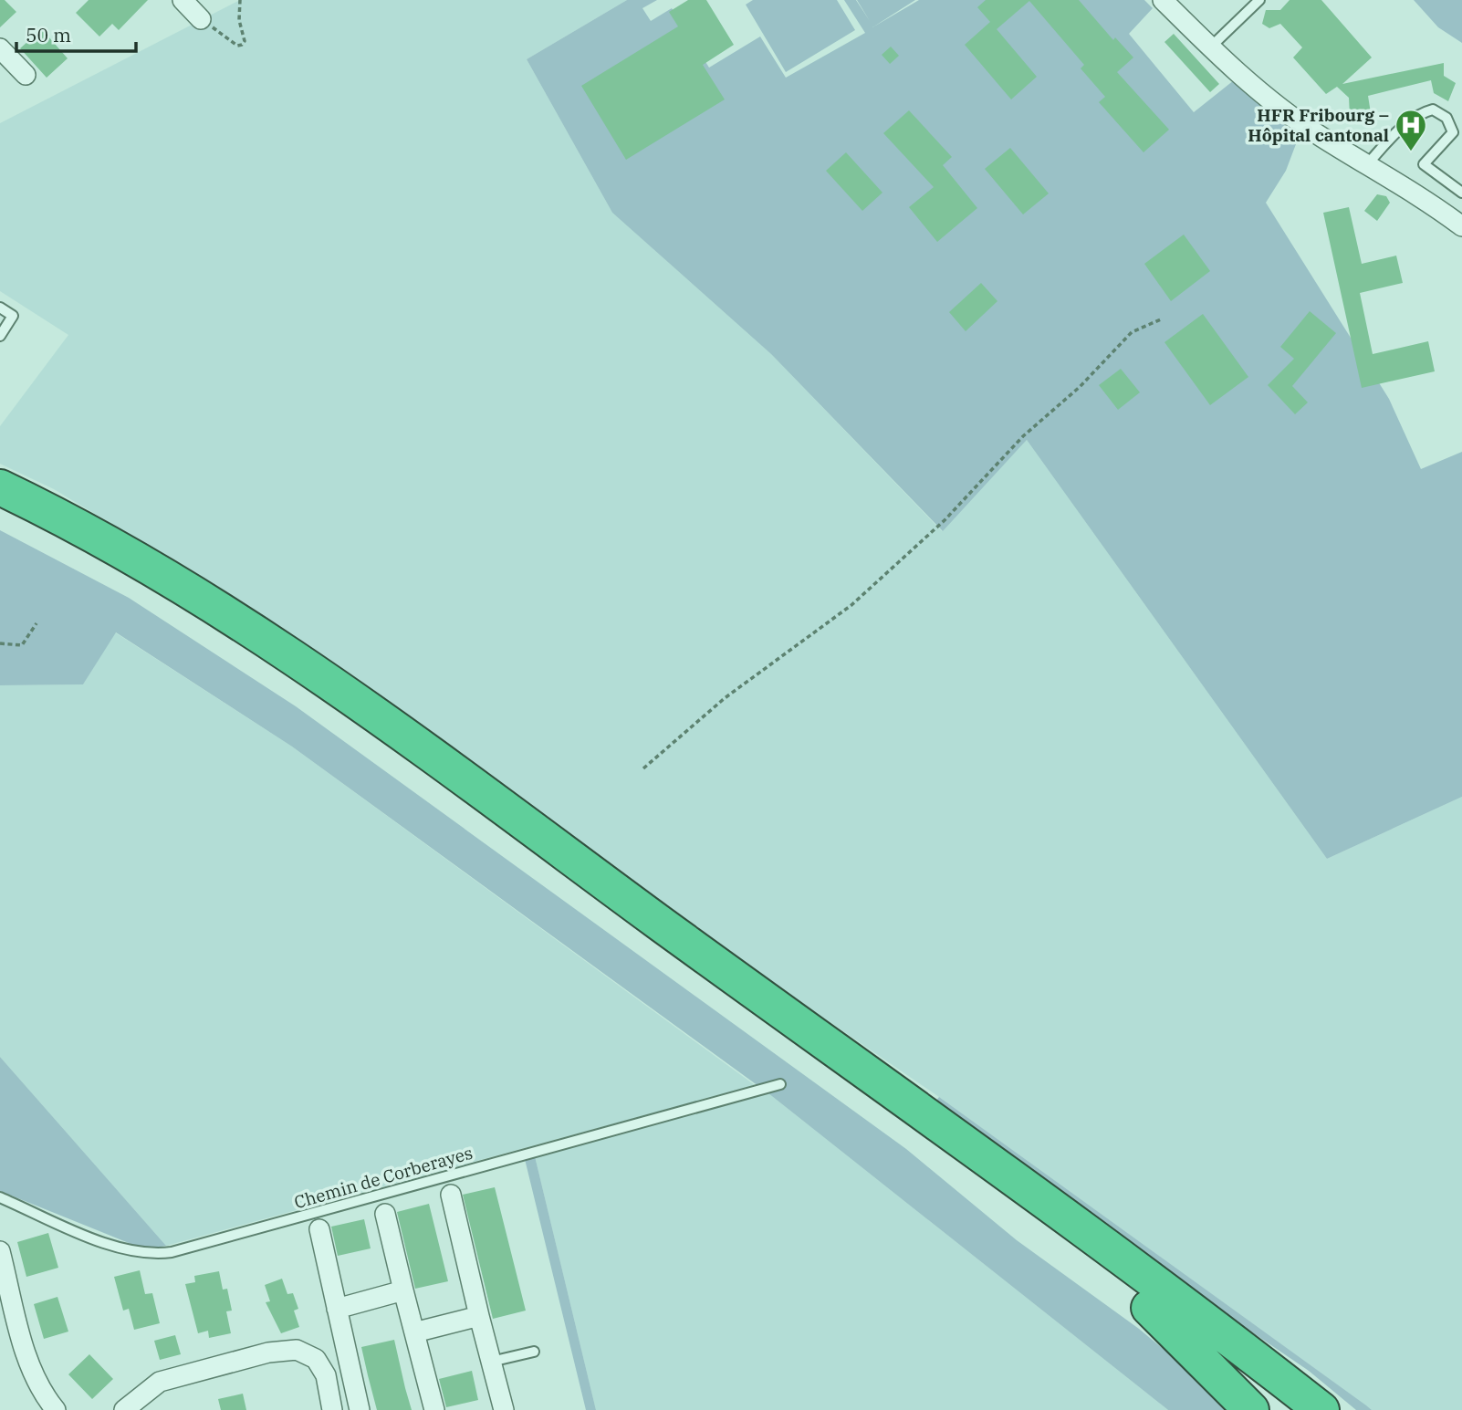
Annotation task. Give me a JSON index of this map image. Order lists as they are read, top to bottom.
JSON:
{
  "streets": {
    "lane": ["Chemin de Corberayes"]
  },
  "places": {
    "hospital": ["HFR Fribourg – Hôpital cantonal"]
  },
  "scale_bar": "50 m"
}
